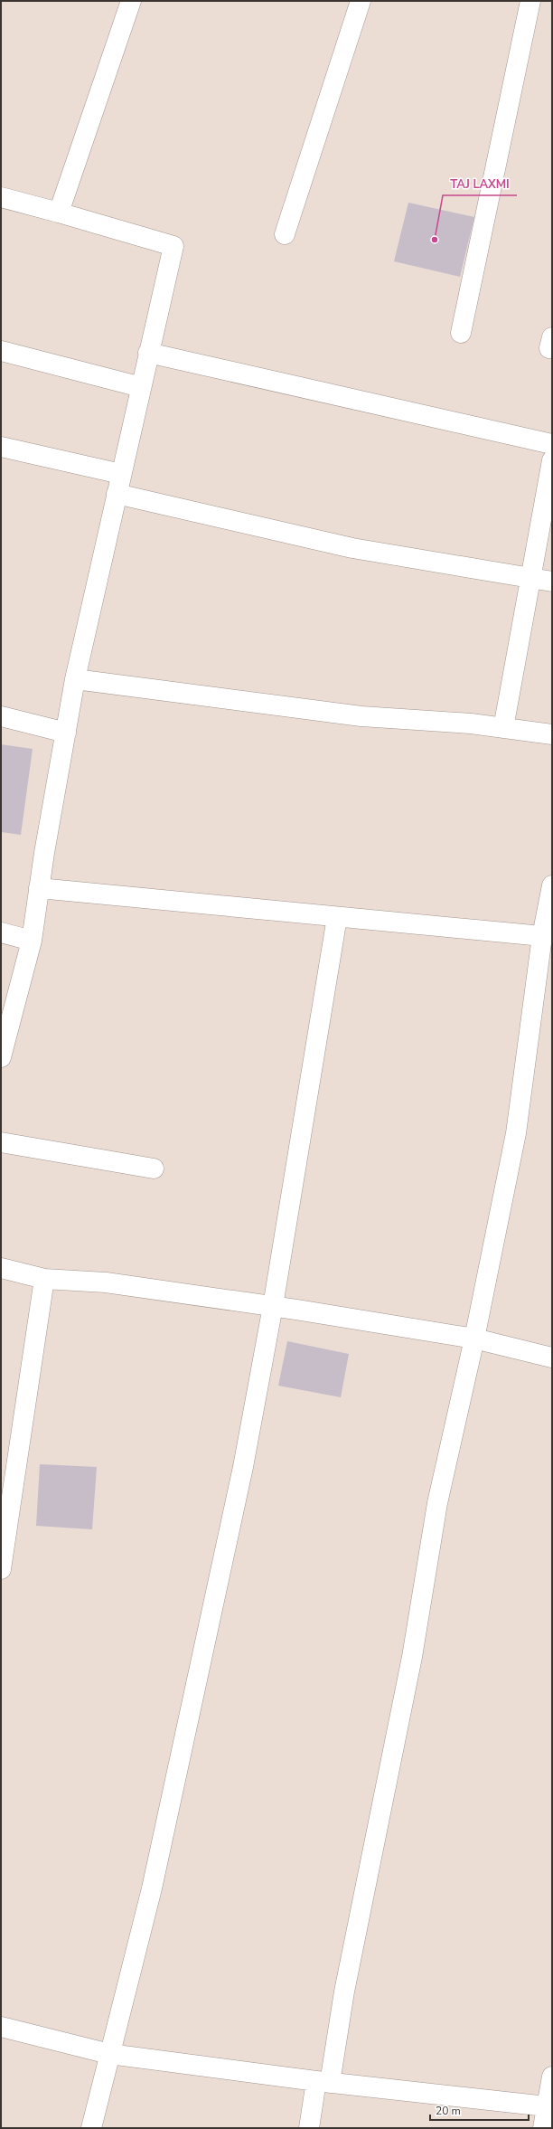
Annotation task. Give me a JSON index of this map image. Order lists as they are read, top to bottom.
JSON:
{
  "places": ["TAJ LAXMI"],
  "scale_bar": "20 m"
}
